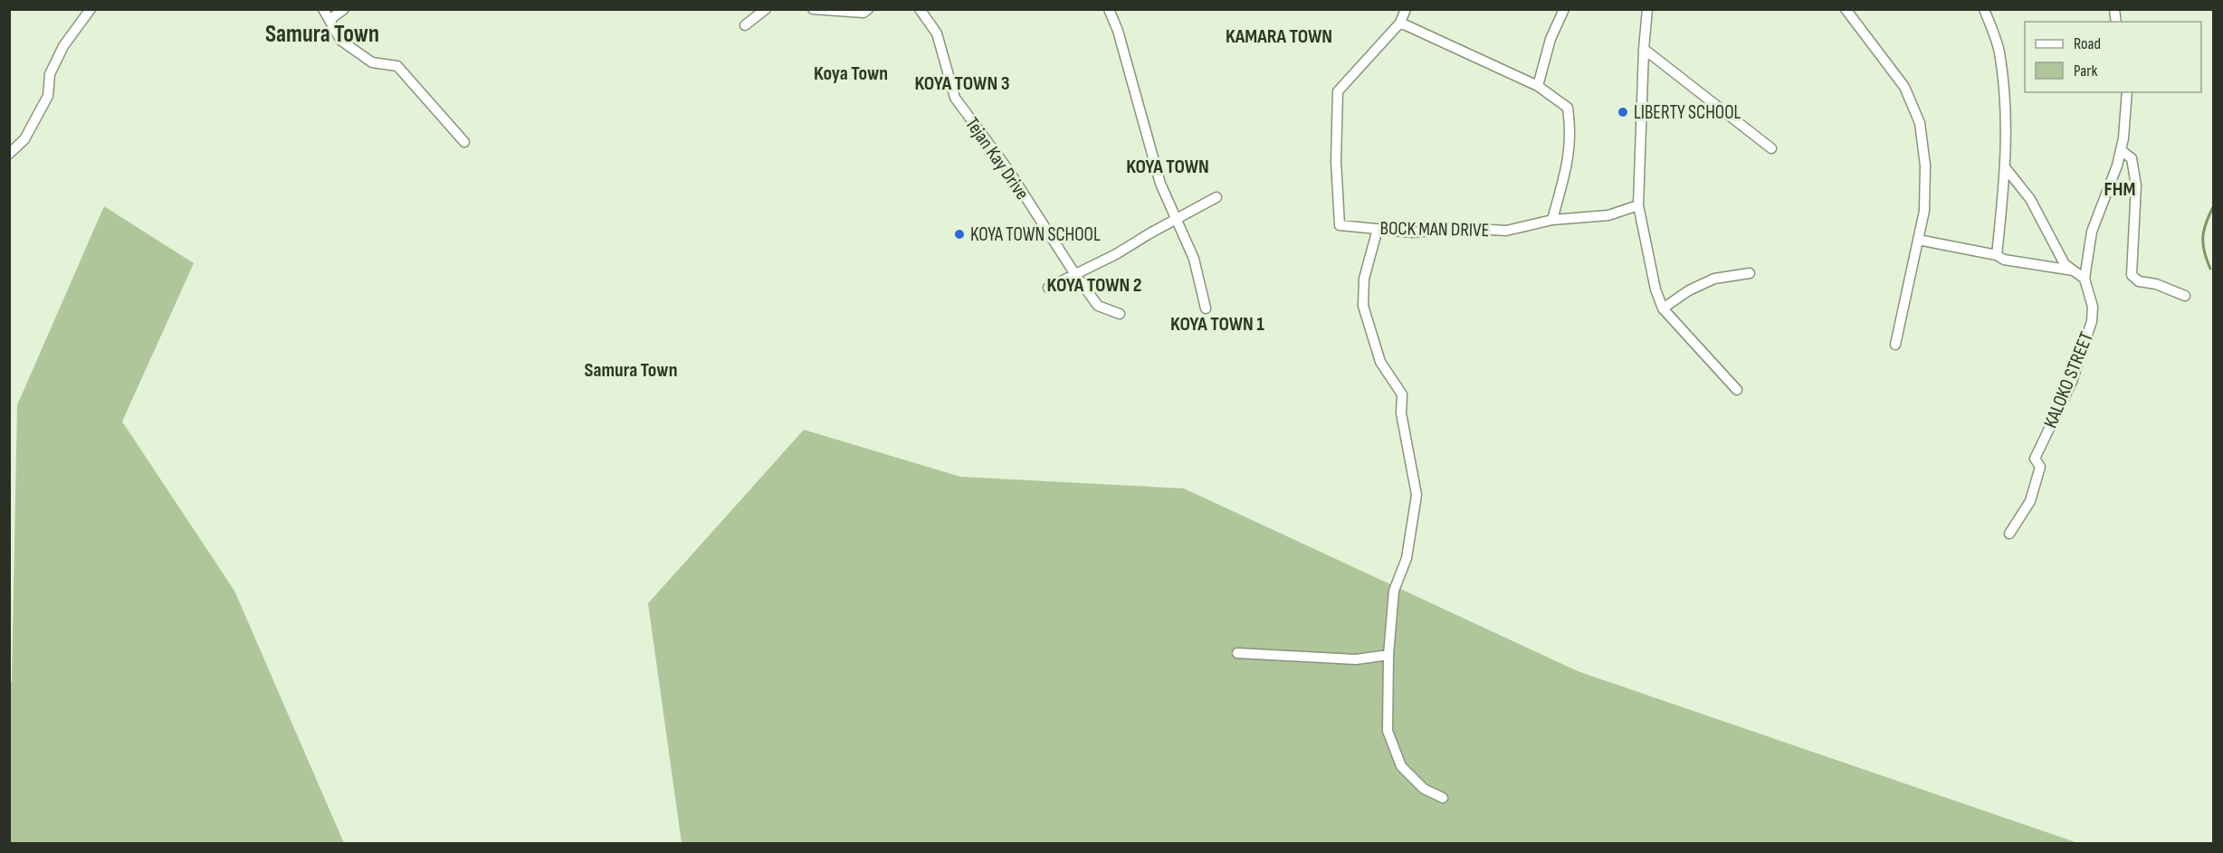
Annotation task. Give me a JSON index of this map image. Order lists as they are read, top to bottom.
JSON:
{
  "streets": {
    "street": ["Tejan Kay Drive", "BOCK MAN DRIVE", "KALOKO STREET"]
  },
  "districts": [
    "Samura Town",
    "KAMARA TOWN",
    "Koya Town",
    "KOYA TOWN 3",
    "KOYA TOWN",
    "FHM",
    "KOYA TOWN 2",
    "KOYA TOWN 1",
    "Samura Town"
  ],
  "places": ["LIBERTY SCHOOL", "KOYA TOWN SCHOOL"],
  "legend": ["Road", "Park"]
}
